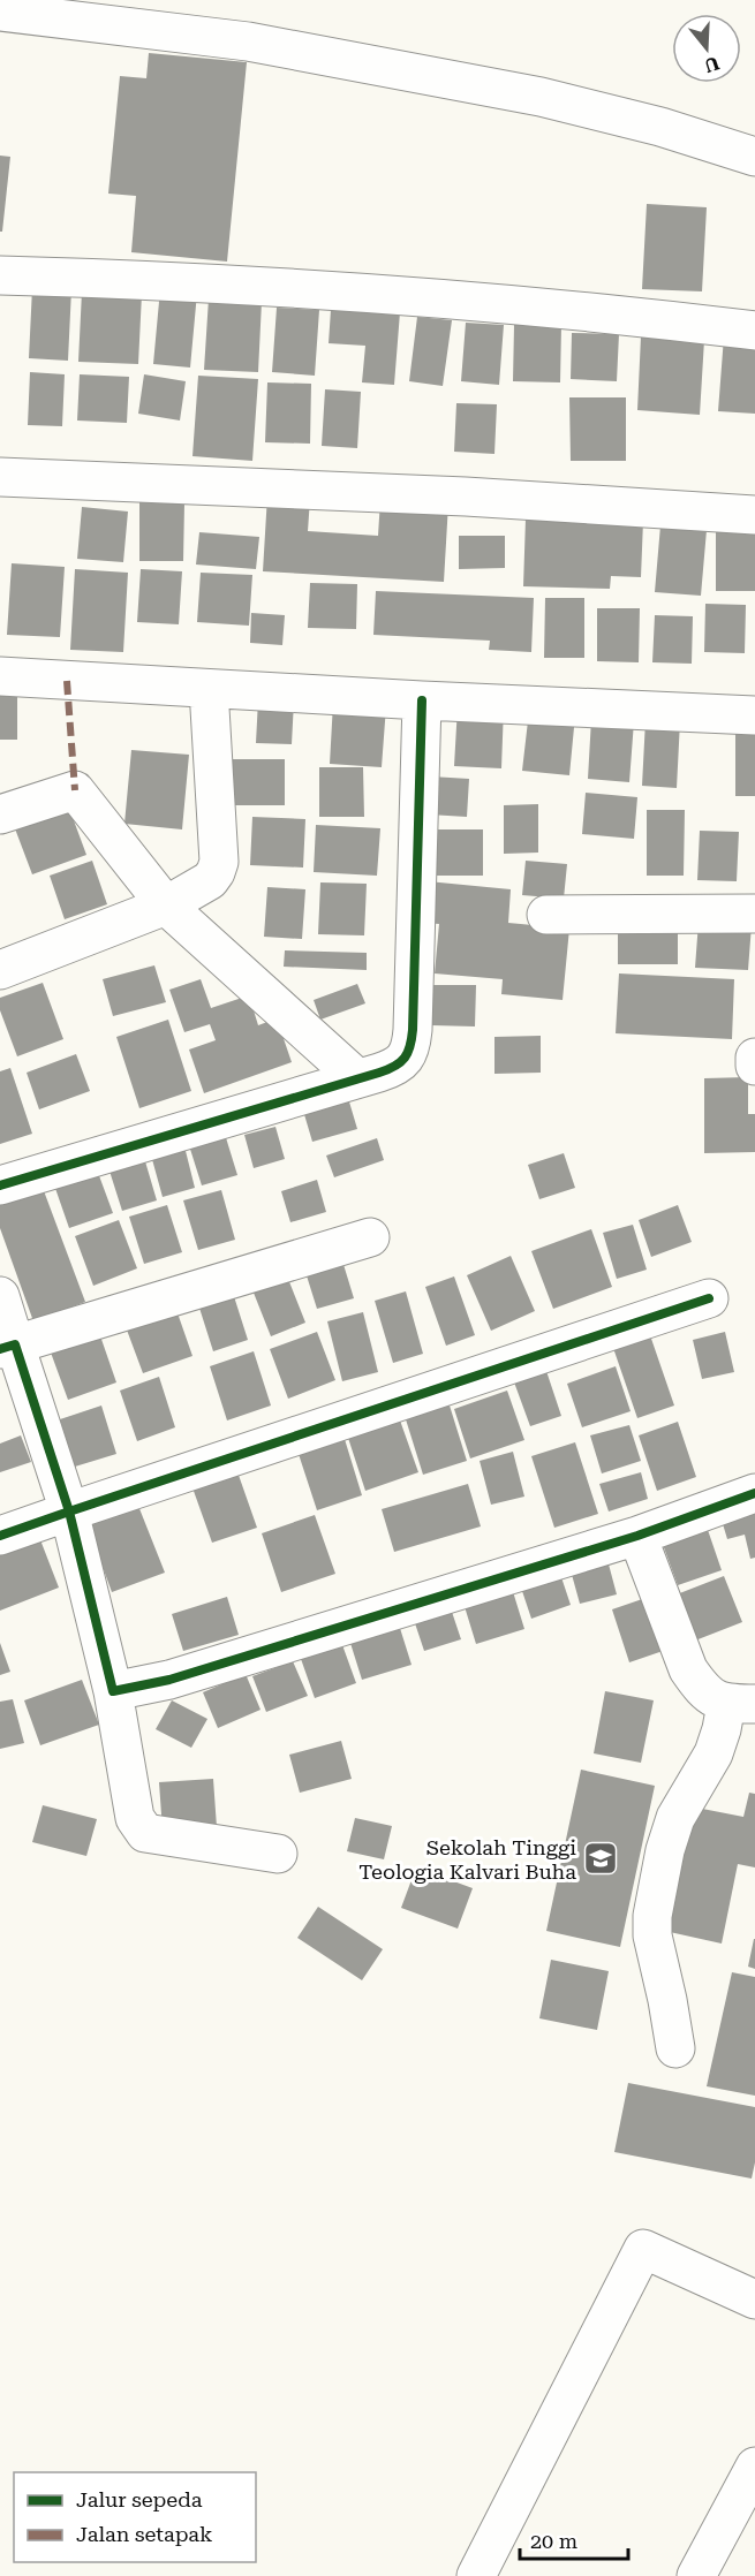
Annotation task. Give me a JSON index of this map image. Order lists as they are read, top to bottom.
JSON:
{
  "places": {
    "school or university": ["Sekolah Tinggi Teologia Kalvari Buha"]
  },
  "legend": ["Jalur sepeda", "Jalan setapak"],
  "scale_bar": "20 m",
  "north": "bottom"
}
